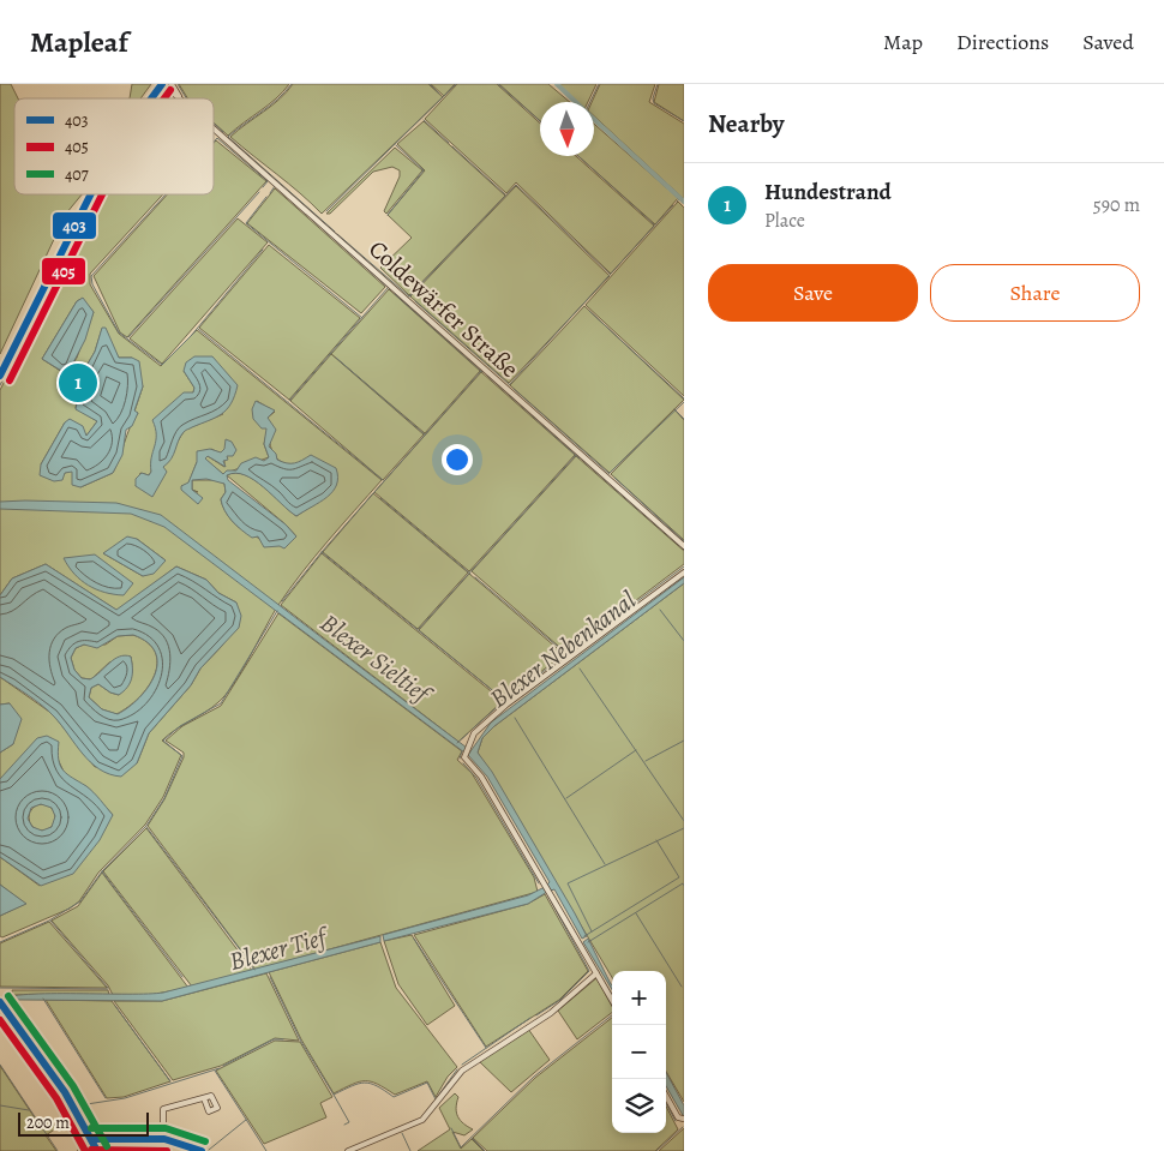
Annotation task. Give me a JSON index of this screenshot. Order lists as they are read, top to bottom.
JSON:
{
  "streets": {
    "street": ["Coldewärfer Straße"]
  },
  "water": ["Blexer Nebenkanal", "Blexer Sieltief", "Blexer Tief"],
  "lines": ["transit line 403", "transit line 405", "transit line 407"],
  "legend": ["403", "405", "407"],
  "scale_bar": "200 m",
  "north": "bottom",
  "page": {
    "header": "Mapleaf",
    "nav": ["Map", "Directions", "Saved"],
    "heading": "Nearby",
    "list": [
      {
        "mark": "1",
        "name": "Hundestrand",
        "note": "Place",
        "value": "590 m"
      }
    ],
    "buttons": ["Save", "Share"],
    "pins": "1",
    "map_buttons": ["+", "−"],
    "scale": "200 m"
  }
}
